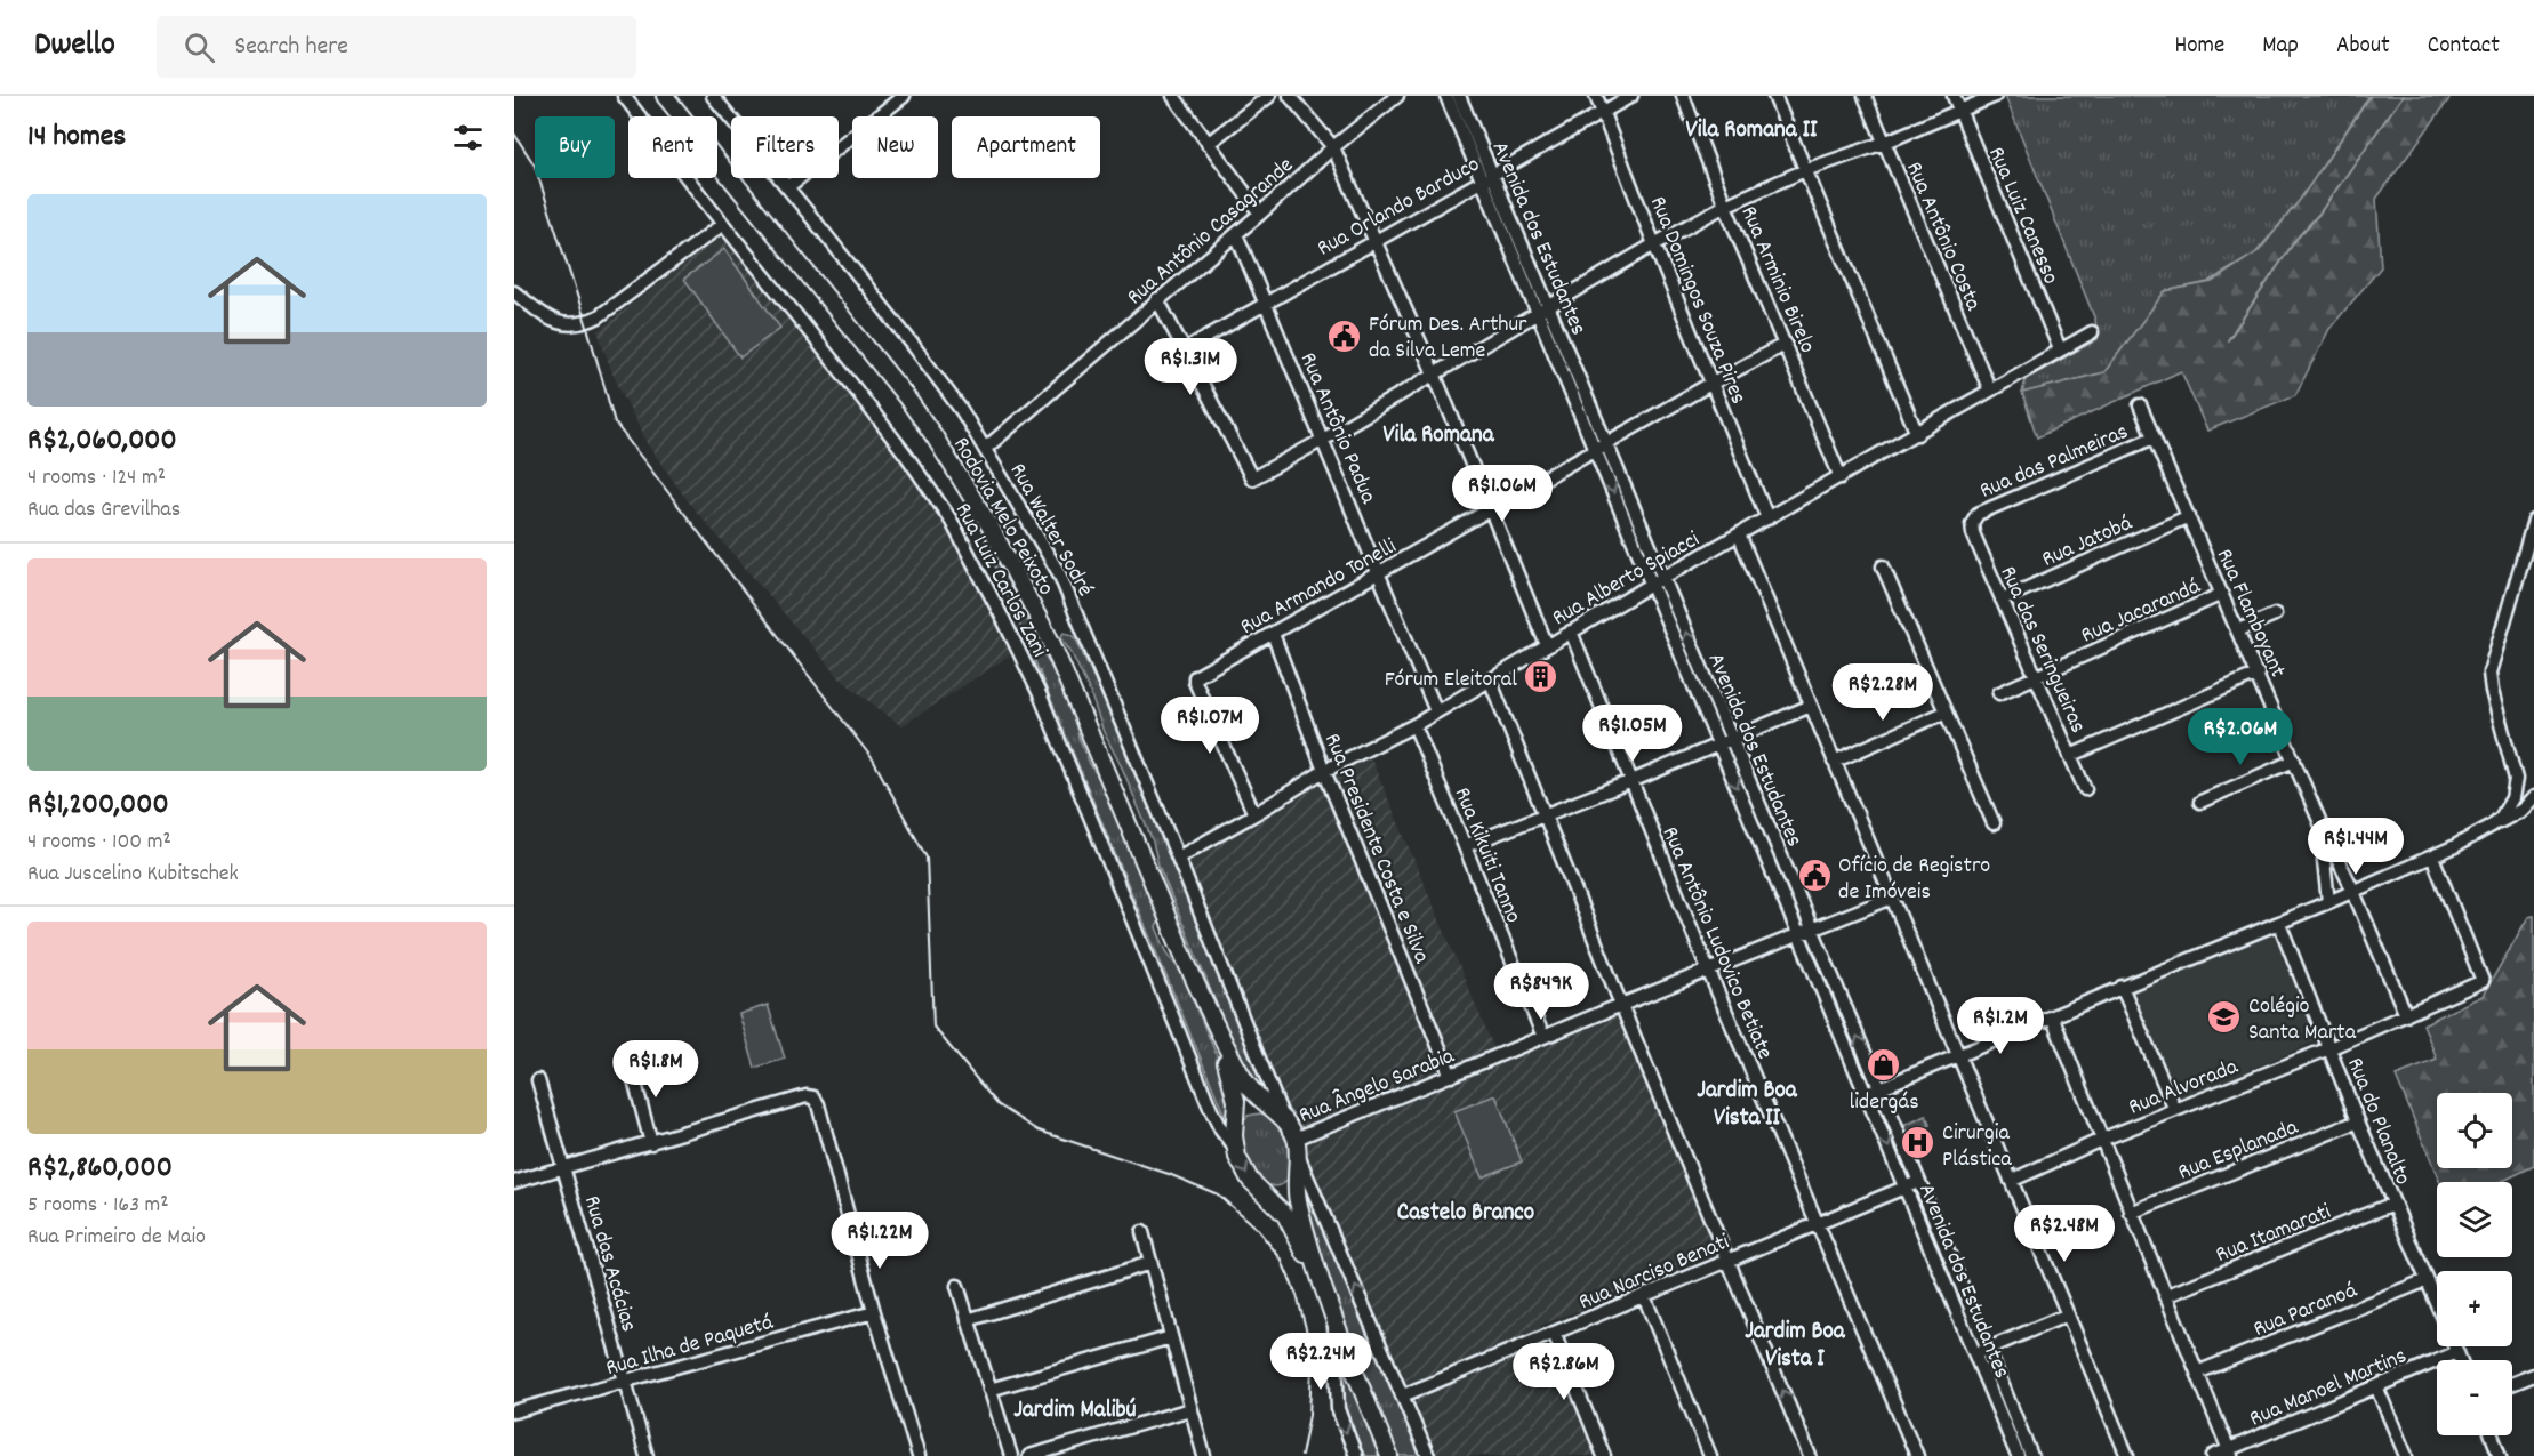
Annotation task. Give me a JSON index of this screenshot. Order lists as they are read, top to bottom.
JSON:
{
  "streets": {
    "main road": ["Rodovia Melo Peixoto"],
    "street": [
      "Rua Orlando Barduco",
      "Rua Luiz Canesso",
      "Rua Antônio Casagrande",
      "Rua Antônio Costa",
      "Avenida dos Estudantes",
      "Rua Arminio Birelo",
      "Rua Domingos Souza Pires",
      "Rua Antônio Padua",
      "Rua das Palmeiras",
      "Rua Walter Sodré",
      "Rua Jatobá",
      "Rua Alberto Spiacci",
      "Rua Luiz Carlos Zani",
      "Rua Armando Tonelli",
      "Rua Jacarandá",
      "Rua Flamboyant",
      "Rua das Seringueiras",
      "Rua Presidente Costa e Silva",
      "Rua Kikuiti Tanno",
      "Rua Antônio Ludovico Betiate",
      "Rua Ângelo Sarabia",
      "Rua Alvorada",
      "Rua do Planalto",
      "Rua Esplanada",
      "Rua Itamarati",
      "Rua das Acácias",
      "Rua Narciso Benati",
      "Rua Paranoá",
      "Rua Ilha de Paquetá",
      "Rua Manoel Martins"
    ]
  },
  "crossings": [
    ["Rua Orlando Barduco", "Avenida dos Estudantes"],
    ["Rua Orlando Barduco", "Rua Domingos Souza Pires"],
    ["Rua Orlando Barduco", "Rua Antônio Padua"],
    ["Rua Luiz Canesso", "Rua Alberto Spiacci"],
    ["Rua Antônio Casagrande", "Rua Antônio Padua"],
    ["Rua Antônio Casagrande", "Rua Walter Sodré"],
    ["Rua Antônio Costa", "Rua Alberto Spiacci"],
    ["Avenida dos Estudantes", "Rua Alberto Spiacci"],
    ["Avenida dos Estudantes", "Rua Armando Tonelli"],
    ["Avenida dos Estudantes", "Rua Ângelo Sarabia"],
    ["Avenida dos Estudantes", "Rua Narciso Benati"],
    ["Rua Arminio Birelo", "Rua Alberto Spiacci"],
    ["Rua Arminio Birelo", "Rua Armando Tonelli"],
    ["Rua Domingos Souza Pires", "Rua Alberto Spiacci"],
    ["Rua Domingos Souza Pires", "Rua Armando Tonelli"],
    ["Rua Antônio Padua", "Rua Alberto Spiacci"],
    ["Rua Antônio Padua", "Rua Armando Tonelli"],
    ["Rua das Palmeiras", "Rua Flamboyant"],
    ["Rua das Palmeiras", "Rua das Seringueiras"],
    ["Rodovia Melo Peixoto", "Rua Walter Sodré"],
    ["Rodovia Melo Peixoto", "Rua Luiz Carlos Zani"],
    ["Rodovia Melo Peixoto", "Rua Ângelo Sarabia"],
    ["Rua Walter Sodré", "Rua Alberto Spiacci"],
    ["Rua Walter Sodré", "Rua Luiz Carlos Zani"],
    ["Rua Walter Sodré", "Rua Ângelo Sarabia"],
    ["Rua Jatobá", "Rua Flamboyant"],
    ["Rua Jatobá", "Rua das Seringueiras"],
    ["Rua Alberto Spiacci", "Rua Armando Tonelli"],
    ["Rua Alberto Spiacci", "Rua Presidente Costa e Silva"],
    ["Rua Alberto Spiacci", "Rua Kikuiti Tanno"],
    ["Rua Alberto Spiacci", "Rua Antônio Ludovico Betiate"],
    ["Rua Luiz Carlos Zani", "Rua Ângelo Sarabia"],
    ["Rua Armando Tonelli", "Rua Presidente Costa e Silva"],
    ["Rua Jacarandá", "Rua Flamboyant"],
    ["Rua Jacarandá", "Rua das Seringueiras"],
    ["Rua Flamboyant", "Rua Alvorada"],
    ["Rua Presidente Costa e Silva", "Rua Ângelo Sarabia"],
    ["Rua Kikuiti Tanno", "Rua Ângelo Sarabia"],
    ["Rua Antônio Ludovico Betiate", "Rua Ângelo Sarabia"],
    ["Rua Antônio Ludovico Betiate", "Rua Narciso Benati"],
    ["Rua Alvorada", "Rua do Planalto"],
    ["Rua do Planalto", "Rua Esplanada"],
    ["Rua do Planalto", "Rua Itamarati"],
    ["Rua do Planalto", "Rua Paranoá"],
    ["Rua do Planalto", "Rua Manoel Martins"],
    ["Rua das Acácias", "Rua Ilha de Paquetá"]
  ],
  "districts": [
    "Vila Romana II",
    "Vila Romana",
    "Jardim Boa Vista II",
    "Castelo Branco",
    "Jardim Boa Vista I",
    "Jardim Malibú"
  ],
  "places": {
    "public building": ["Fórum Des. Arthur da Silva Leme", "Ofício de Registro de Imóveis"],
    "building": ["Fórum Eleitoral"],
    "school or university": ["Colégio Santa Marta"],
    "shop": ["lidergás"],
    "hospital": ["Cirurgia Plástica"]
  },
  "page": {
    "header": "Dwello",
    "search": "Search here",
    "nav": [
      "Home",
      "Map",
      "About",
      "Contact"
    ],
    "heading": "14 homes",
    "chip": [
      "Buy",
      "Rent",
      "Filters",
      "New",
      "Apartment"
    ],
    "list": [
      {
        "name": "R$2,060,000",
        "note": "4 rooms · 124 m² · Rua das Grevilhas"
      },
      {
        "name": "R$1,200,000",
        "note": "4 rooms · 100 m² · Rua Juscelino Kubitschek"
      },
      {
        "name": "R$2,860,000",
        "note": "5 rooms · 163 m² · Rua Primeiro de Maio"
      }
    ],
    "price": [
      "R$1.31M",
      "R$1.06M",
      "R$2.28M",
      "R$1.07M",
      "R$1.05M",
      "R$2.06M",
      "R$1.44M",
      "R$849K",
      "R$1.2M",
      "R$1.8M",
      "R$2.48M",
      "R$1.22M",
      "R$2.24M",
      "R$2.86M"
    ],
    "map_buttons": ["+", "−"]
  }
}
